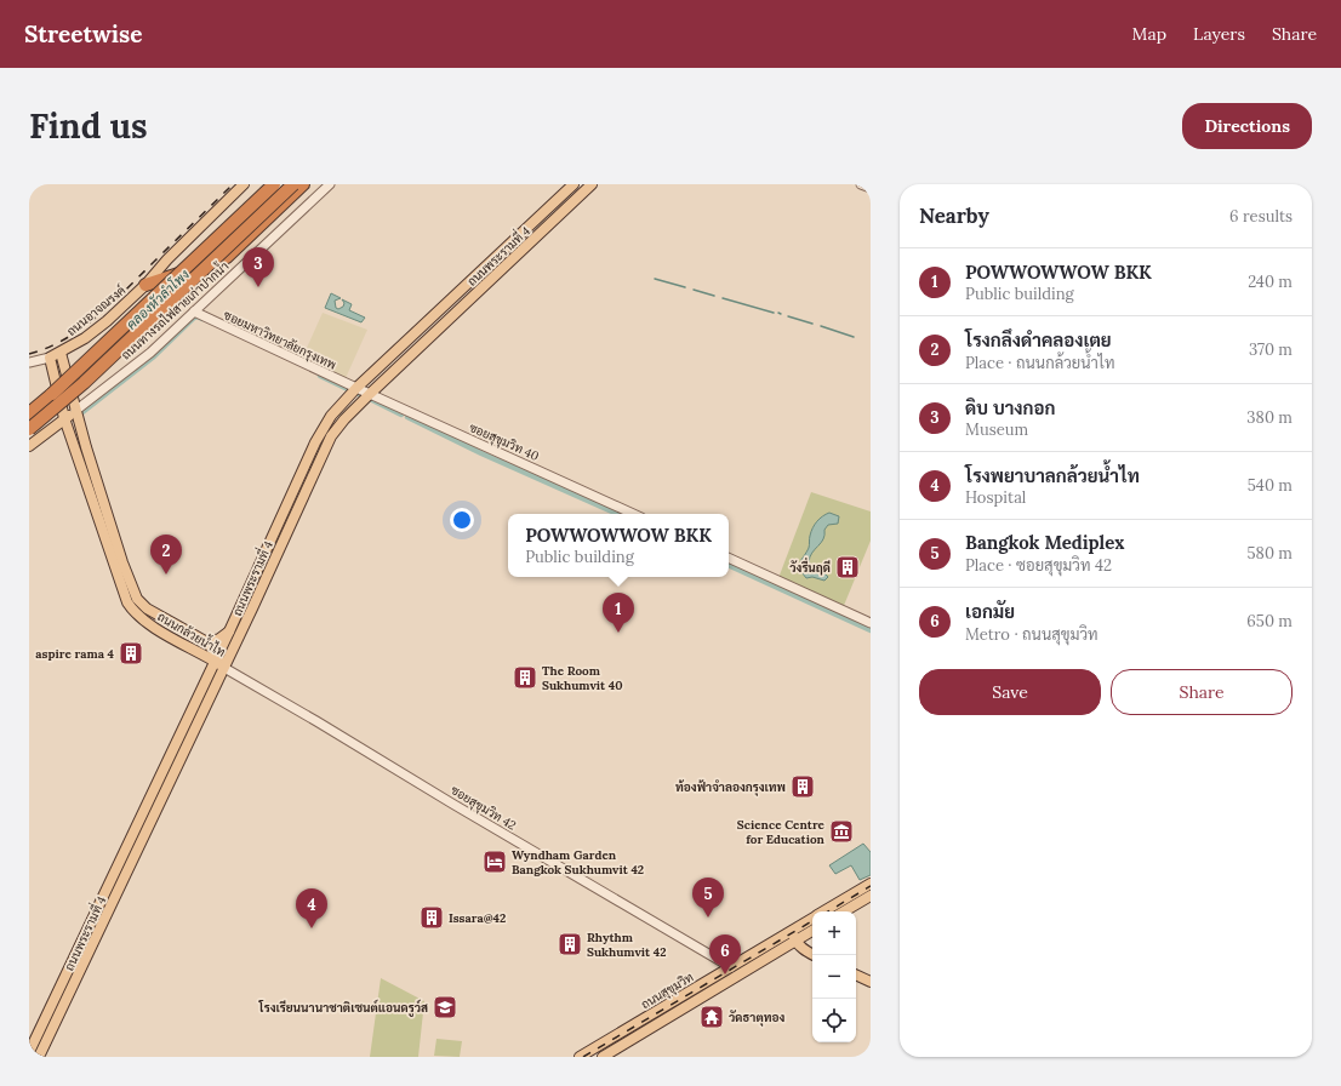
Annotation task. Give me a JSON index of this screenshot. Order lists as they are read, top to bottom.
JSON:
{
  "streets": {
    "main road": [
      "ถนนพระรามที่ 4",
      "ถนนอาจณรงค์",
      "ถนนทางรถไฟสายเก่าปากน้ำ",
      "ถนนกล้วยน้ำไท",
      "ถนนสุขุมวิท"
    ],
    "street": ["ซอยมหาวิทยาลัยกรุงเทพ", "ซอยสุขุมวิท 40", "ซอยสุขุมวิท 42"]
  },
  "crossings": [
    ["ถนนพระรามที่ 4", "ซอยมหาวิทยาลัยกรุงเทพ"],
    ["ถนนพระรามที่ 4", "ซอยสุขุมวิท 40"],
    ["ถนนพระรามที่ 4", "ถนนกล้วยน้ำไท"],
    ["ถนนพระรามที่ 4", "ซอยสุขุมวิท 42"],
    ["ถนนอาจณรงค์", "ถนนกล้วยน้ำไท"],
    ["ถนนทางรถไฟสายเก่าปากน้ำ", "ซอยมหาวิทยาลัยกรุงเทพ"],
    ["ถนนทางรถไฟสายเก่าปากน้ำ", "ถนนกล้วยน้ำไท"],
    ["ซอยมหาวิทยาลัยกรุงเทพ", "ซอยสุขุมวิท 40"],
    ["ถนนกล้วยน้ำไท", "ซอยสุขุมวิท 42"],
    ["ซอยสุขุมวิท 42", "ถนนสุขุมวิท"]
  ],
  "water": ["คลองหัวลำโพง"],
  "places": {
    "building": [
      "วังรื่นฤดี",
      "aspire rama 4",
      "The Room Sukhumvit 40",
      "ท้องฟ้าจำลองกรุงเทพ",
      "Issara@42",
      "Rhythm Sukhumvit 42"
    ],
    "museum": ["Science Centre for Education"],
    "hotel": ["Wyndham Garden Bangkok Sukhumvit 42"],
    "school or university": ["โรงเรียนนานาชาติเซนต์แอนดรูว์ส"],
    "temple": ["วัดธาตุทอง"]
  },
  "page": {
    "header": "Streetwise",
    "nav": ["Map", "Layers", "Share"],
    "buttons": [
      "Directions",
      ["Save", "Share"]
    ],
    "title": "Find us",
    "heading": ["Nearby", "6 results"],
    "pins": [
      "3",
      "2",
      "1",
      "5",
      "4",
      "6"
    ],
    "list": [
      {
        "mark": "1",
        "name": "POWWOWWOW BKK",
        "note": "Public building",
        "value": "240 m"
      },
      {
        "mark": "2",
        "name": "โรงกลึงดำคลองเตย",
        "note": "Place · ถนนกล้วยน้ำไท",
        "value": "370 m"
      },
      {
        "mark": "3",
        "name": "ดิบ บางกอก",
        "note": "Museum",
        "value": "380 m"
      },
      {
        "mark": "4",
        "name": "โรงพยาบาลกล้วยน้ำไท",
        "note": "Hospital",
        "value": "540 m"
      },
      {
        "mark": "5",
        "name": "Bangkok Mediplex",
        "note": "Place · ซอยสุขุมวิท 42",
        "value": "580 m"
      },
      {
        "mark": "6",
        "name": "เอกมัย",
        "note": "Metro · ถนนสุขุมวิท",
        "value": "650 m"
      }
    ],
    "popup": ["POWWOWWOW BKK", "Public building"],
    "map_buttons": ["+", "−"]
  }
}
